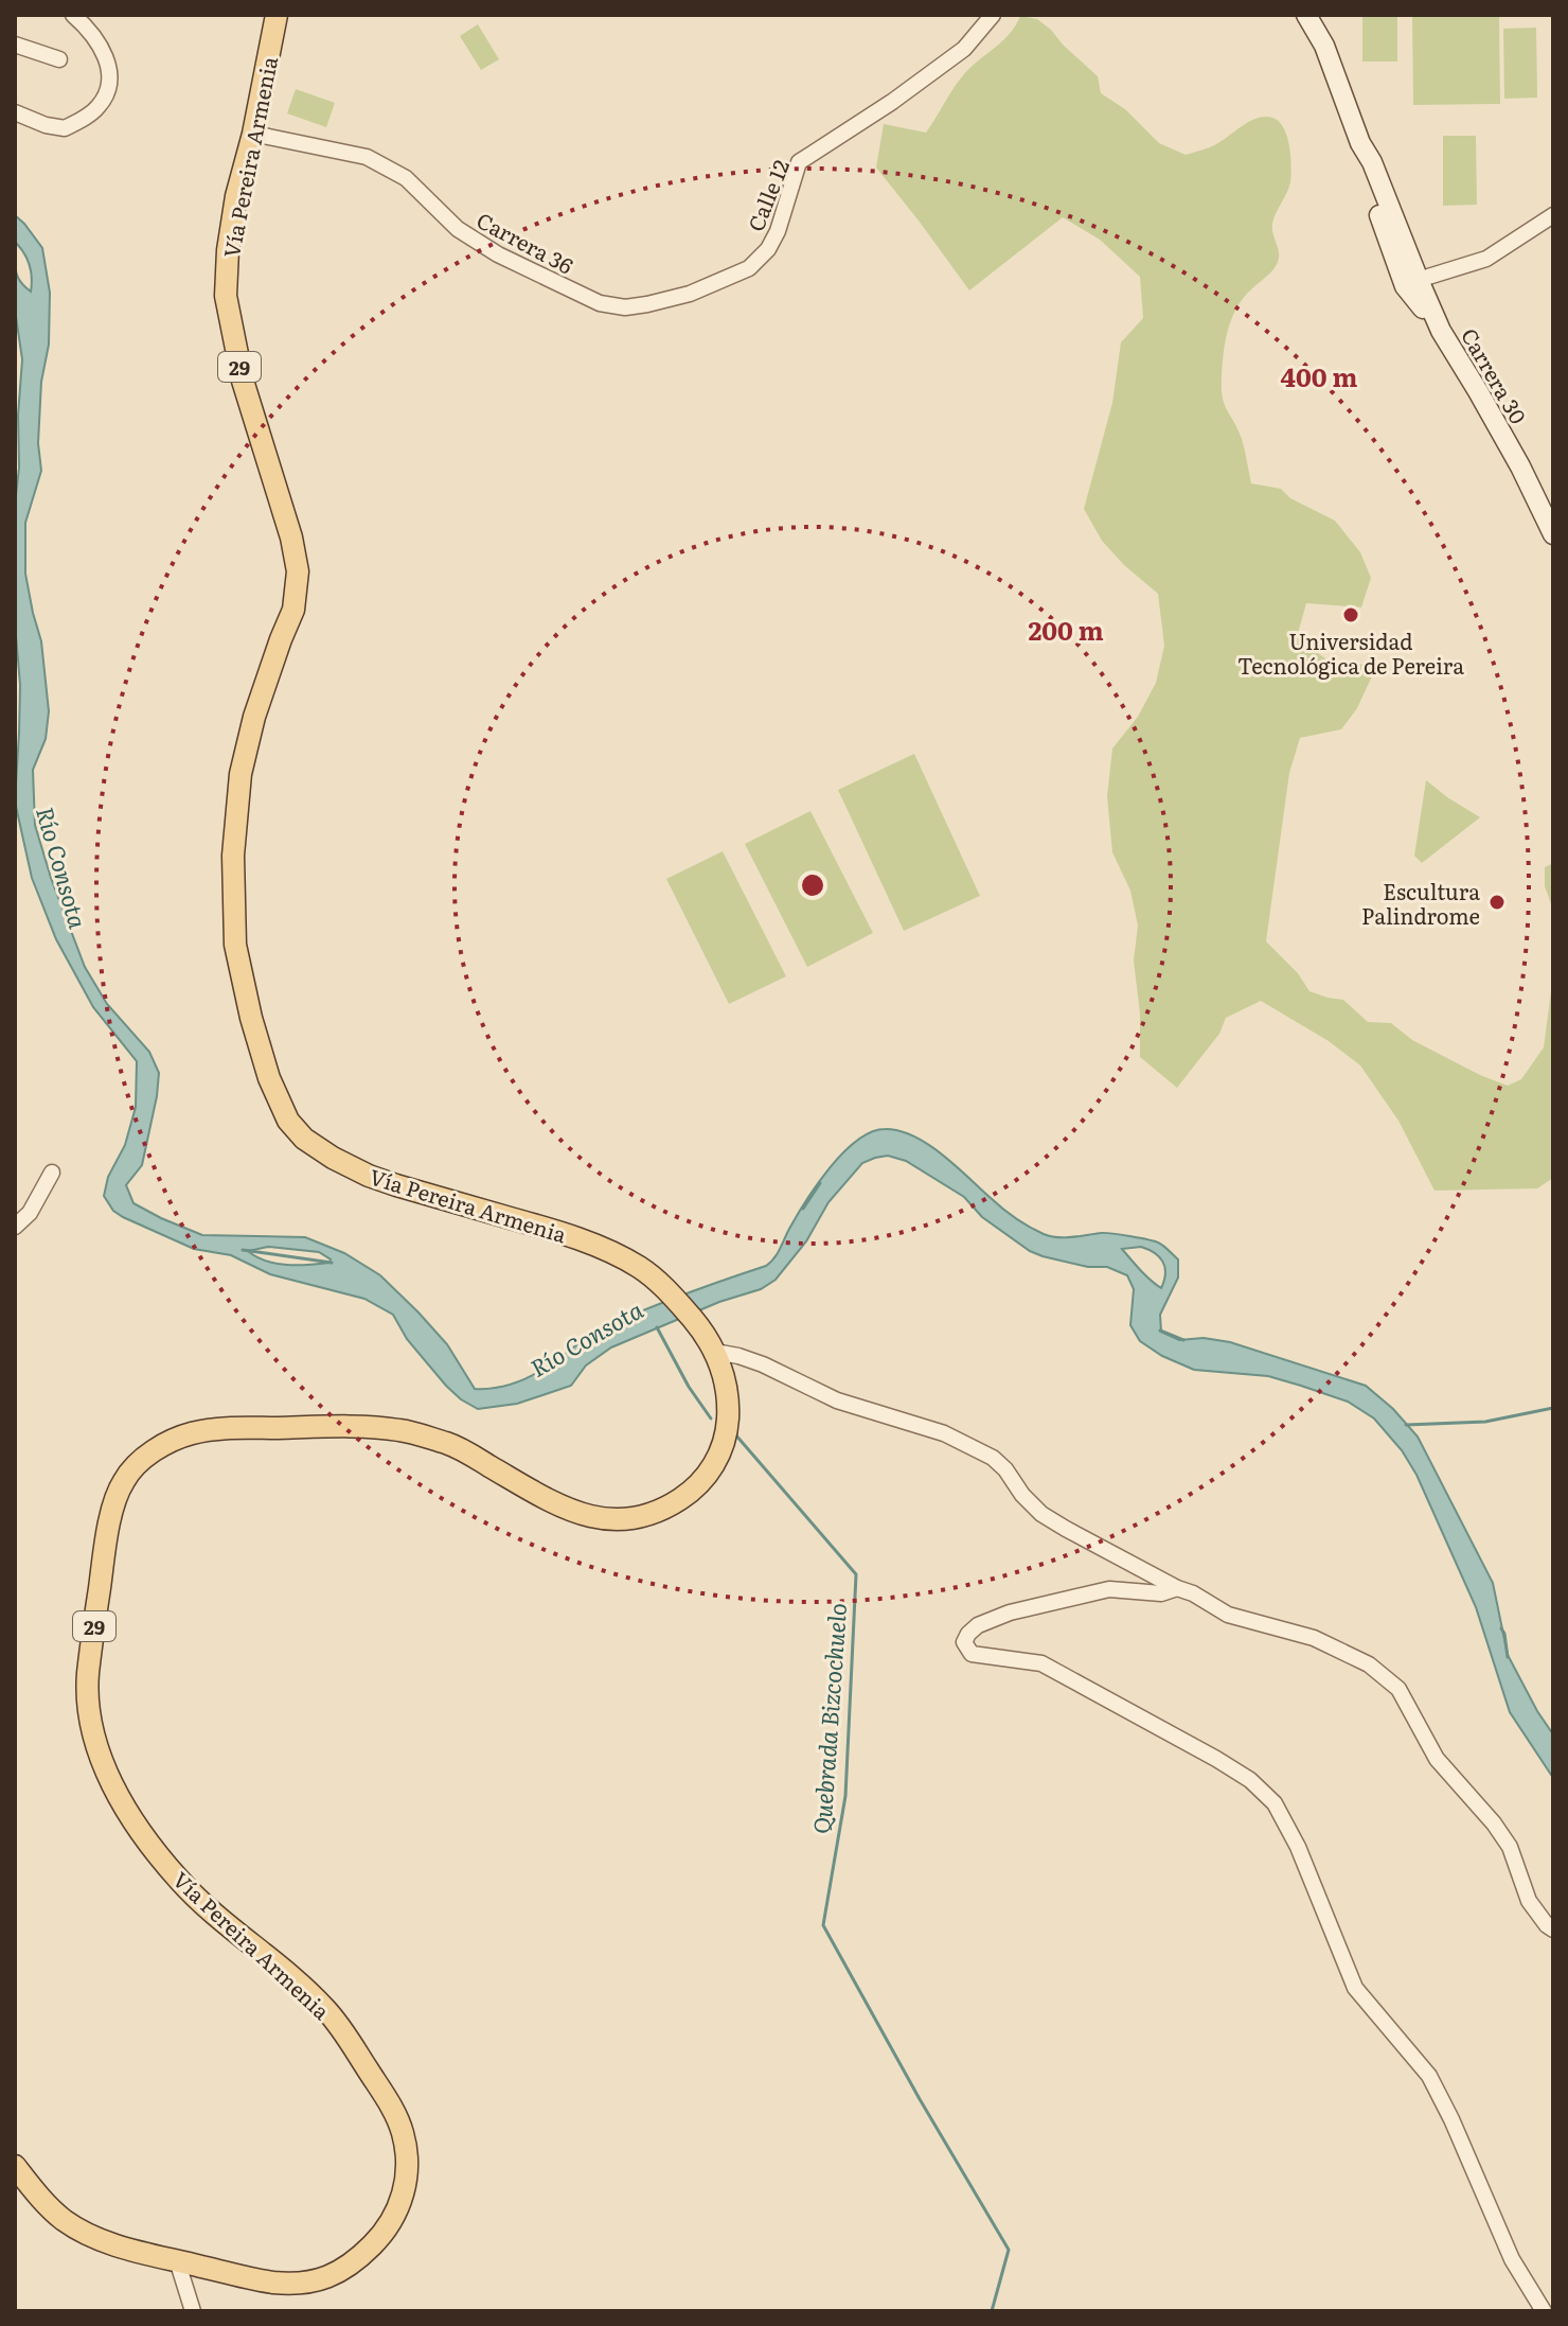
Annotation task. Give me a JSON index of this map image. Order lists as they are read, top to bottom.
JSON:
{
  "streets": {
    "main road": ["Vía Pereira Armenia", "29"],
    "street": ["Calle 12", "Carrera 36", "Carrera 30"]
  },
  "crossings": [
    ["Vía Pereira Armenia", "Carrera 36"],
    ["Calle 12", "Carrera 36"]
  ],
  "water": ["Río Consota", "Quebrada Bizcochuelo"],
  "places": ["Universidad Tecnológica de Pereira", "Escultura Palindrome"],
  "rings": ["400 m", "200 m"]
}
